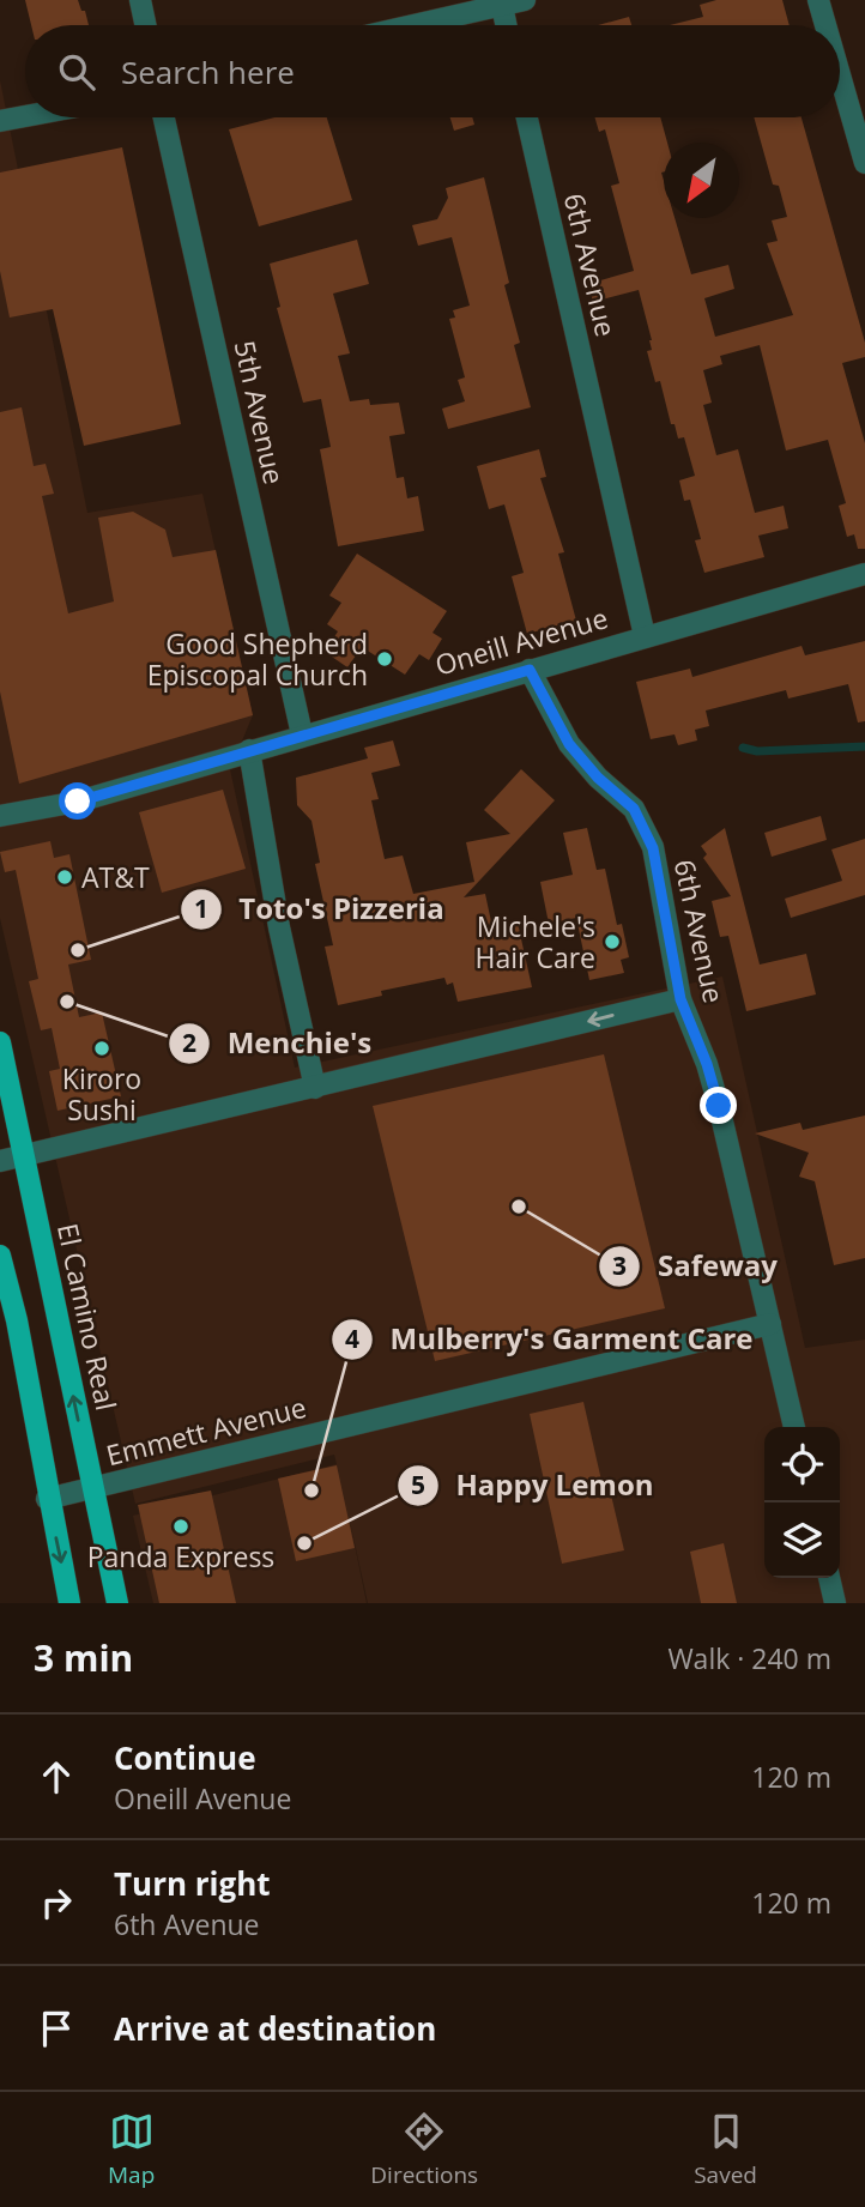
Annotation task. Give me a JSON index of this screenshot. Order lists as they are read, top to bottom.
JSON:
{
  "streets": {
    "main road": ["El Camino Real"],
    "street": [
      "6th Avenue",
      "5th Avenue",
      "Oneill Avenue",
      "Emmett Avenue"
    ]
  },
  "crossings": [
    ["6th Avenue", "Oneill Avenue"],
    ["6th Avenue", "Emmett Avenue"],
    ["5th Avenue", "Oneill Avenue"],
    ["El Camino Real", "Emmett Avenue"]
  ],
  "places": [
    "Good Shepherd Episcopal Church",
    "AT&T",
    "Michele's Hair Care",
    "Toto's Pizzeria",
    "Menchie's",
    "Kiroro Sushi",
    "Safeway",
    "Mulberry's Garment Care",
    "Panda Express",
    "Happy Lemon"
  ],
  "north": "bottom left",
  "page": {
    "search": "Search here",
    "heading": ["3 min", "Walk · 240 m"],
    "list": [
      ["Continue", "Oneill Avenue", "120 m"],
      ["Turn right", "6th Avenue", "120 m"],
      "Arrive at destination"
    ],
    "nav": ["Map", "Directions", "Saved"]
  }
}
